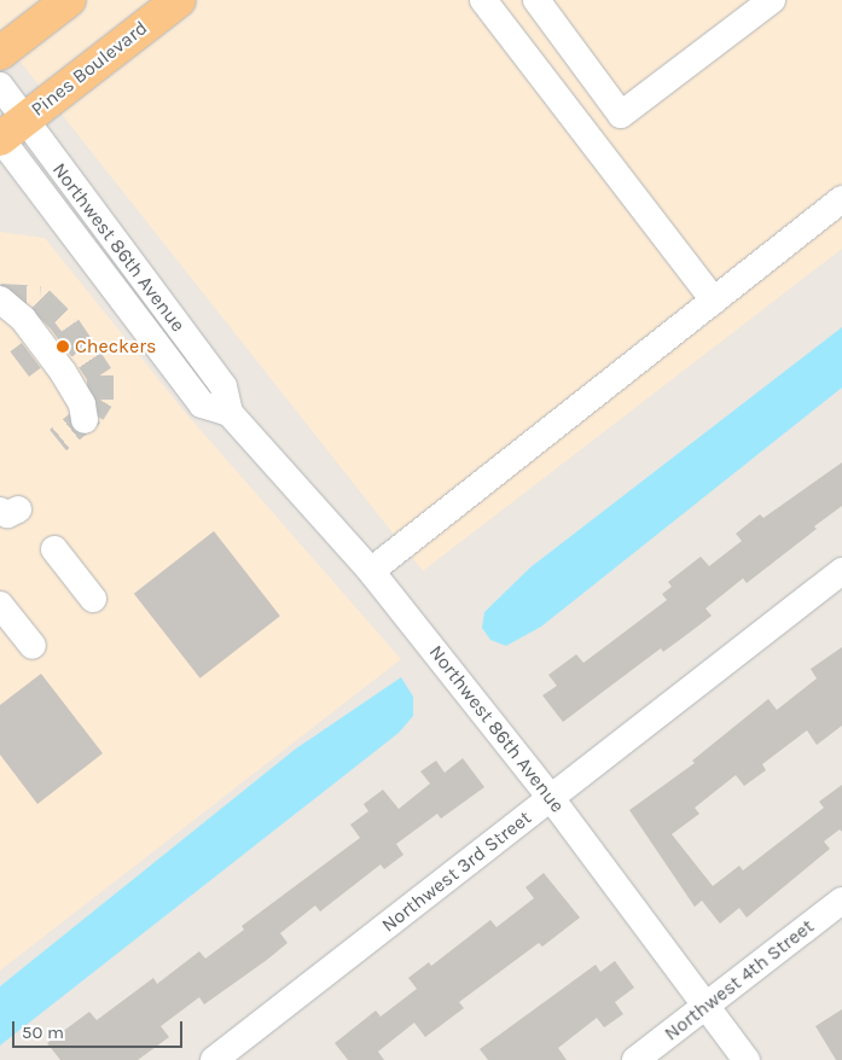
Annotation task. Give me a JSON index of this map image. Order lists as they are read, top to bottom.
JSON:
{
  "streets": {
    "highway": ["Pines Boulevard"],
    "street": ["Northwest 86th Avenue", "Northwest 3rd Street", "Northwest 4th Street"]
  },
  "crossings": [
    ["Pines Boulevard", "Northwest 86th Avenue"],
    ["Northwest 86th Avenue", "Northwest 3rd Street"],
    ["Northwest 86th Avenue", "Northwest 4th Street"]
  ],
  "places": ["Checkers"],
  "scale_bar": "50 m"
}
